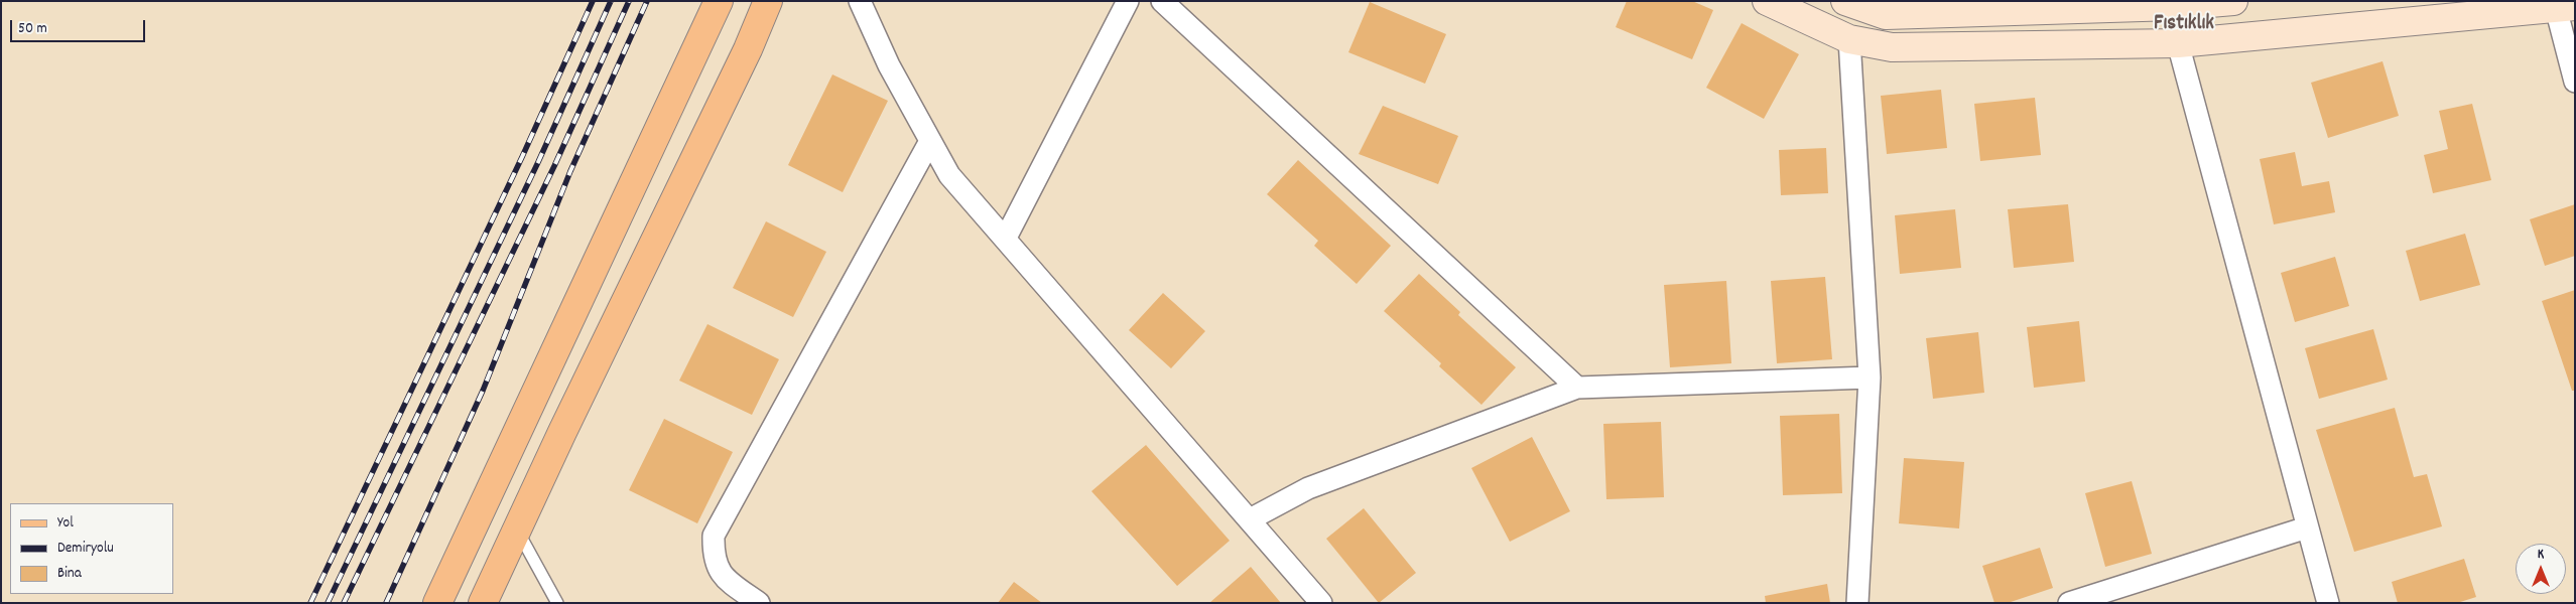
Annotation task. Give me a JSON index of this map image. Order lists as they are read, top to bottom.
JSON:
{
  "districts": ["Fıstıklık"],
  "legend": ["Yol", "Demiryolu", "Bina"],
  "scale_bar": "50 m",
  "north": "top"
}
